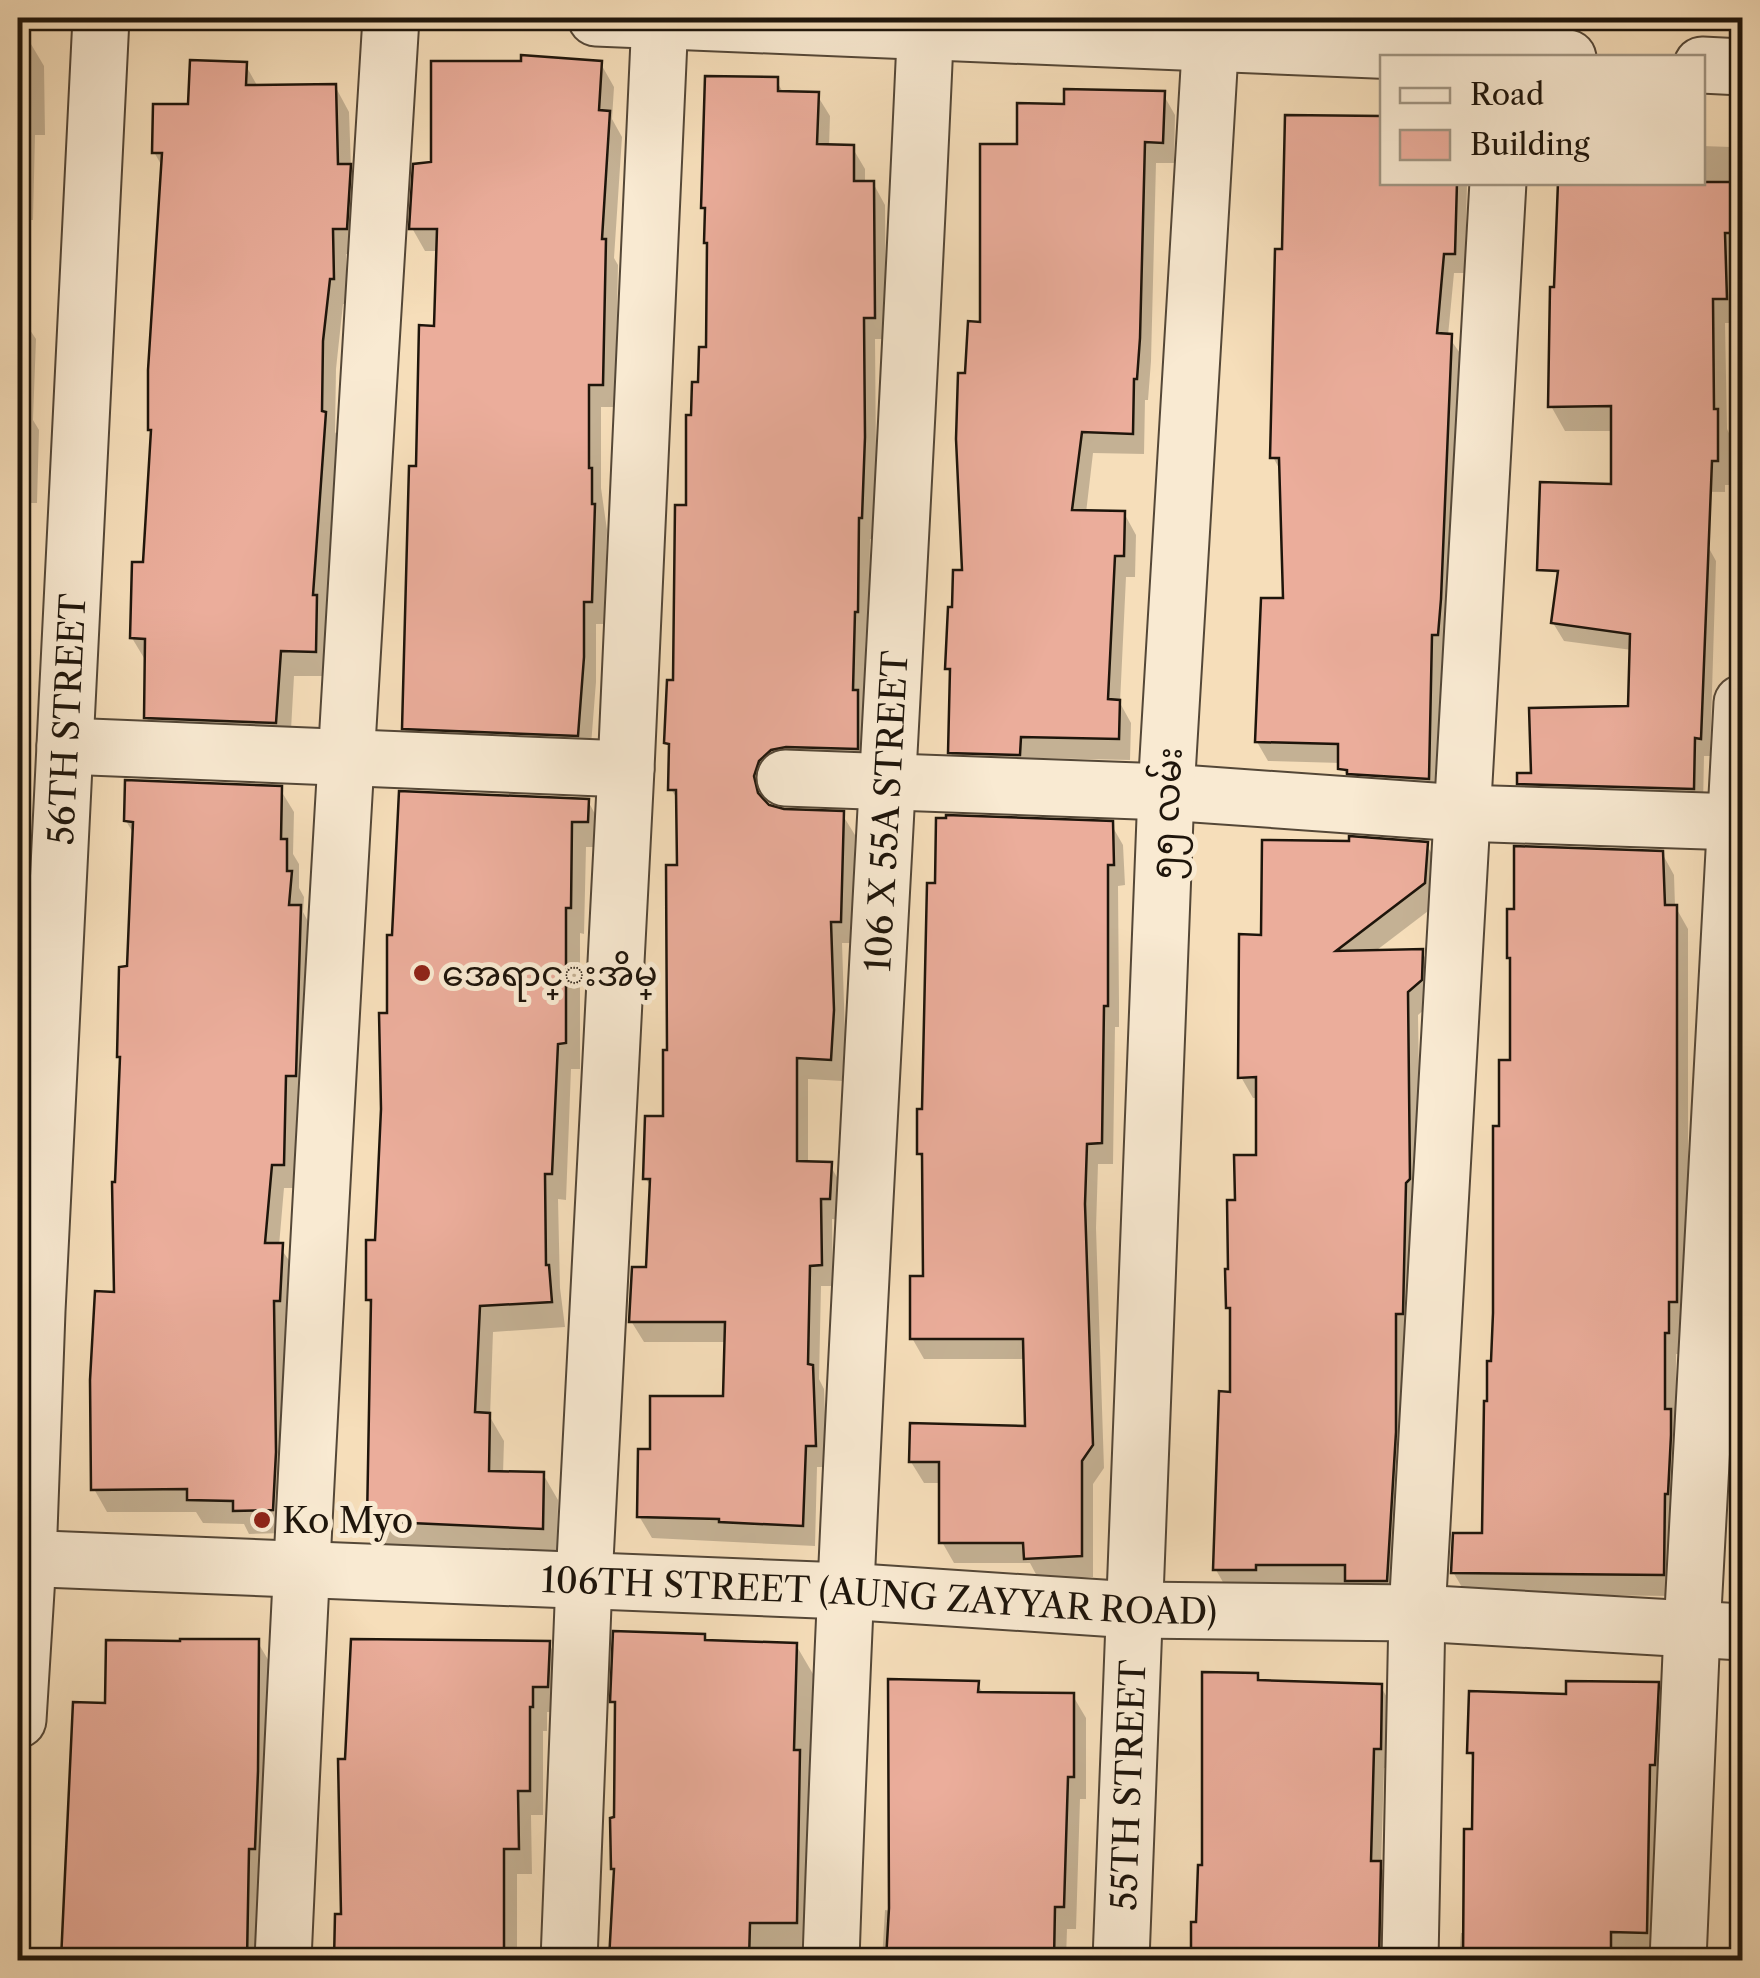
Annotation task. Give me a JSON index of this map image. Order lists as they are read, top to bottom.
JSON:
{
  "streets": {
    "street": [
      "56TH STREET",
      "106 X 55A STREET",
      "၅၅ လမ်း",
      "106TH STREET (AUNG ZAYYAR ROAD)",
      "55TH STREET"
    ]
  },
  "crossings": [
    ["56TH STREET", "106TH STREET (AUNG ZAYYAR ROAD)"],
    ["106 X 55A STREET", "106TH STREET (AUNG ZAYYAR ROAD)"],
    ["၅၅ လမ်း", "106TH STREET (AUNG ZAYYAR ROAD)"],
    ["၅၅ လမ်း", "55TH STREET"],
    ["106TH STREET (AUNG ZAYYAR ROAD)", "55TH STREET"]
  ],
  "places": ["အေရာင္းအိမ္", "Ko Myo"],
  "legend": ["Road", "Building"]
}
